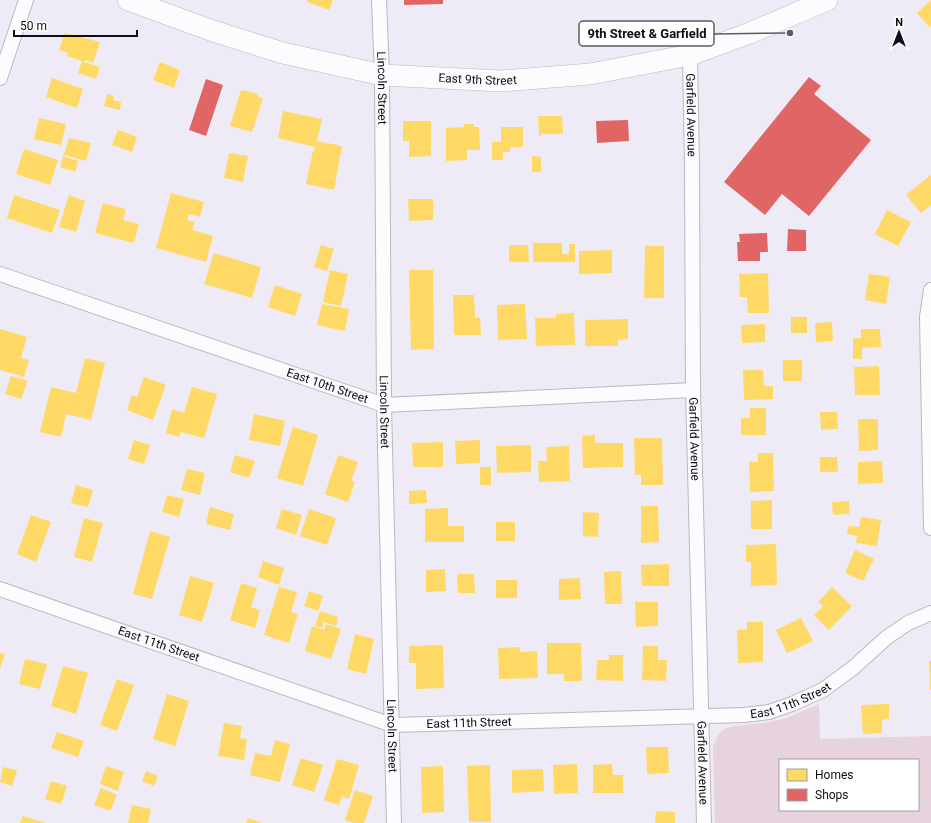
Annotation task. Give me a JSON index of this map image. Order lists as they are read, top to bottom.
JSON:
{
  "streets": {
    "main road": ["East 9th Street"],
    "street": [
      "Lincoln Street",
      "Garfield Avenue",
      "East 10th Street",
      "East 11th Street"
    ]
  },
  "crossings": [
    ["East 9th Street", "Lincoln Street"],
    ["East 9th Street", "Garfield Avenue"],
    ["Lincoln Street", "East 10th Street"],
    ["Lincoln Street", "East 11th Street"],
    ["Garfield Avenue", "East 10th Street"],
    ["Garfield Avenue", "East 11th Street"]
  ],
  "places": ["9th Street & Garfield"],
  "legend": ["Homes", "Shops"],
  "scale_bar": "50 m",
  "north": "top"
}
